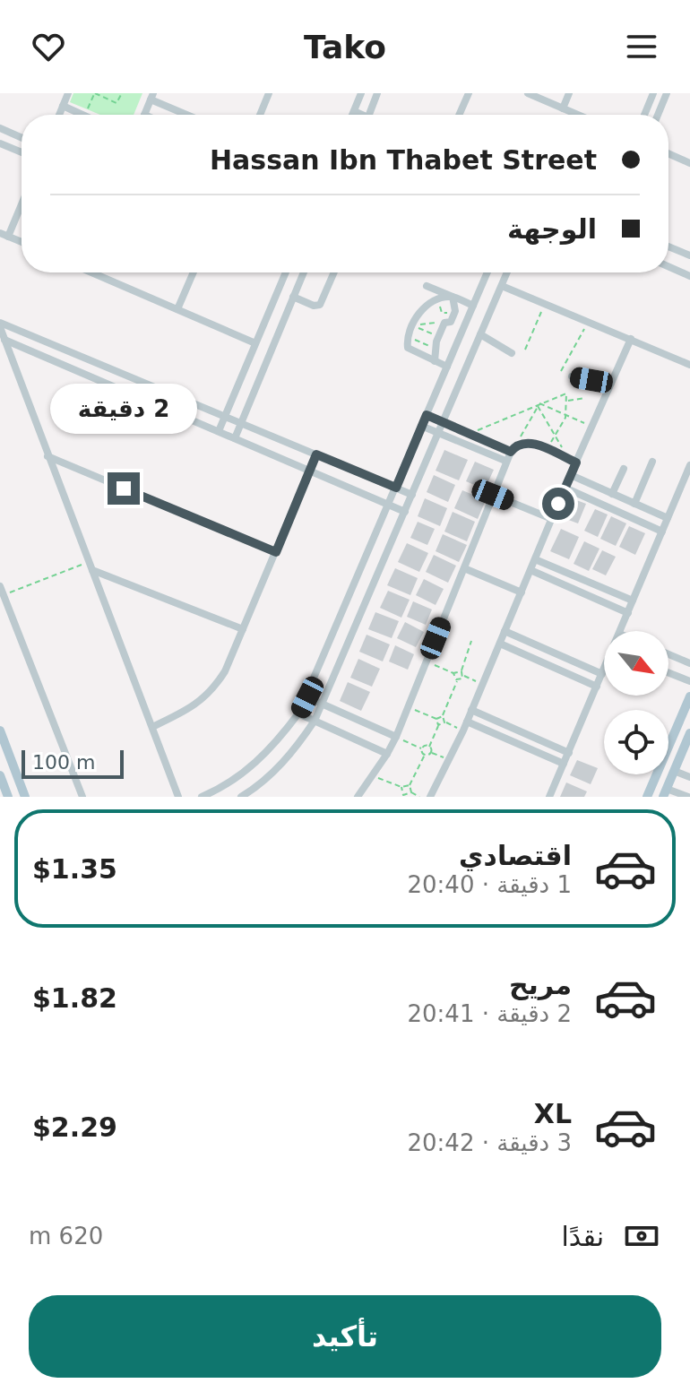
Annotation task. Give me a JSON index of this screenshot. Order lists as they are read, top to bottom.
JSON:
{
  "scale_bar": "100 m",
  "north": "bottom right",
  "page": {
    "header": "Tako",
    "banner": ["Hassan Ibn Thabet Street", "الوجهة"],
    "bubble": "2 دقيقة",
    "scale": "100 m",
    "list": [
      {
        "name": "اقتصادي",
        "note": "1 دقيقة · 20:40",
        "value": "$1.35"
      },
      {
        "name": "مريح",
        "note": "2 دقيقة · 20:41",
        "value": "$1.82"
      },
      {
        "name": "XL",
        "note": "3 دقيقة · 20:42",
        "value": "$2.29"
      }
    ],
    "pay": ["نقدًا", "620 m"],
    "buttons": "تأكيد"
  }
}
